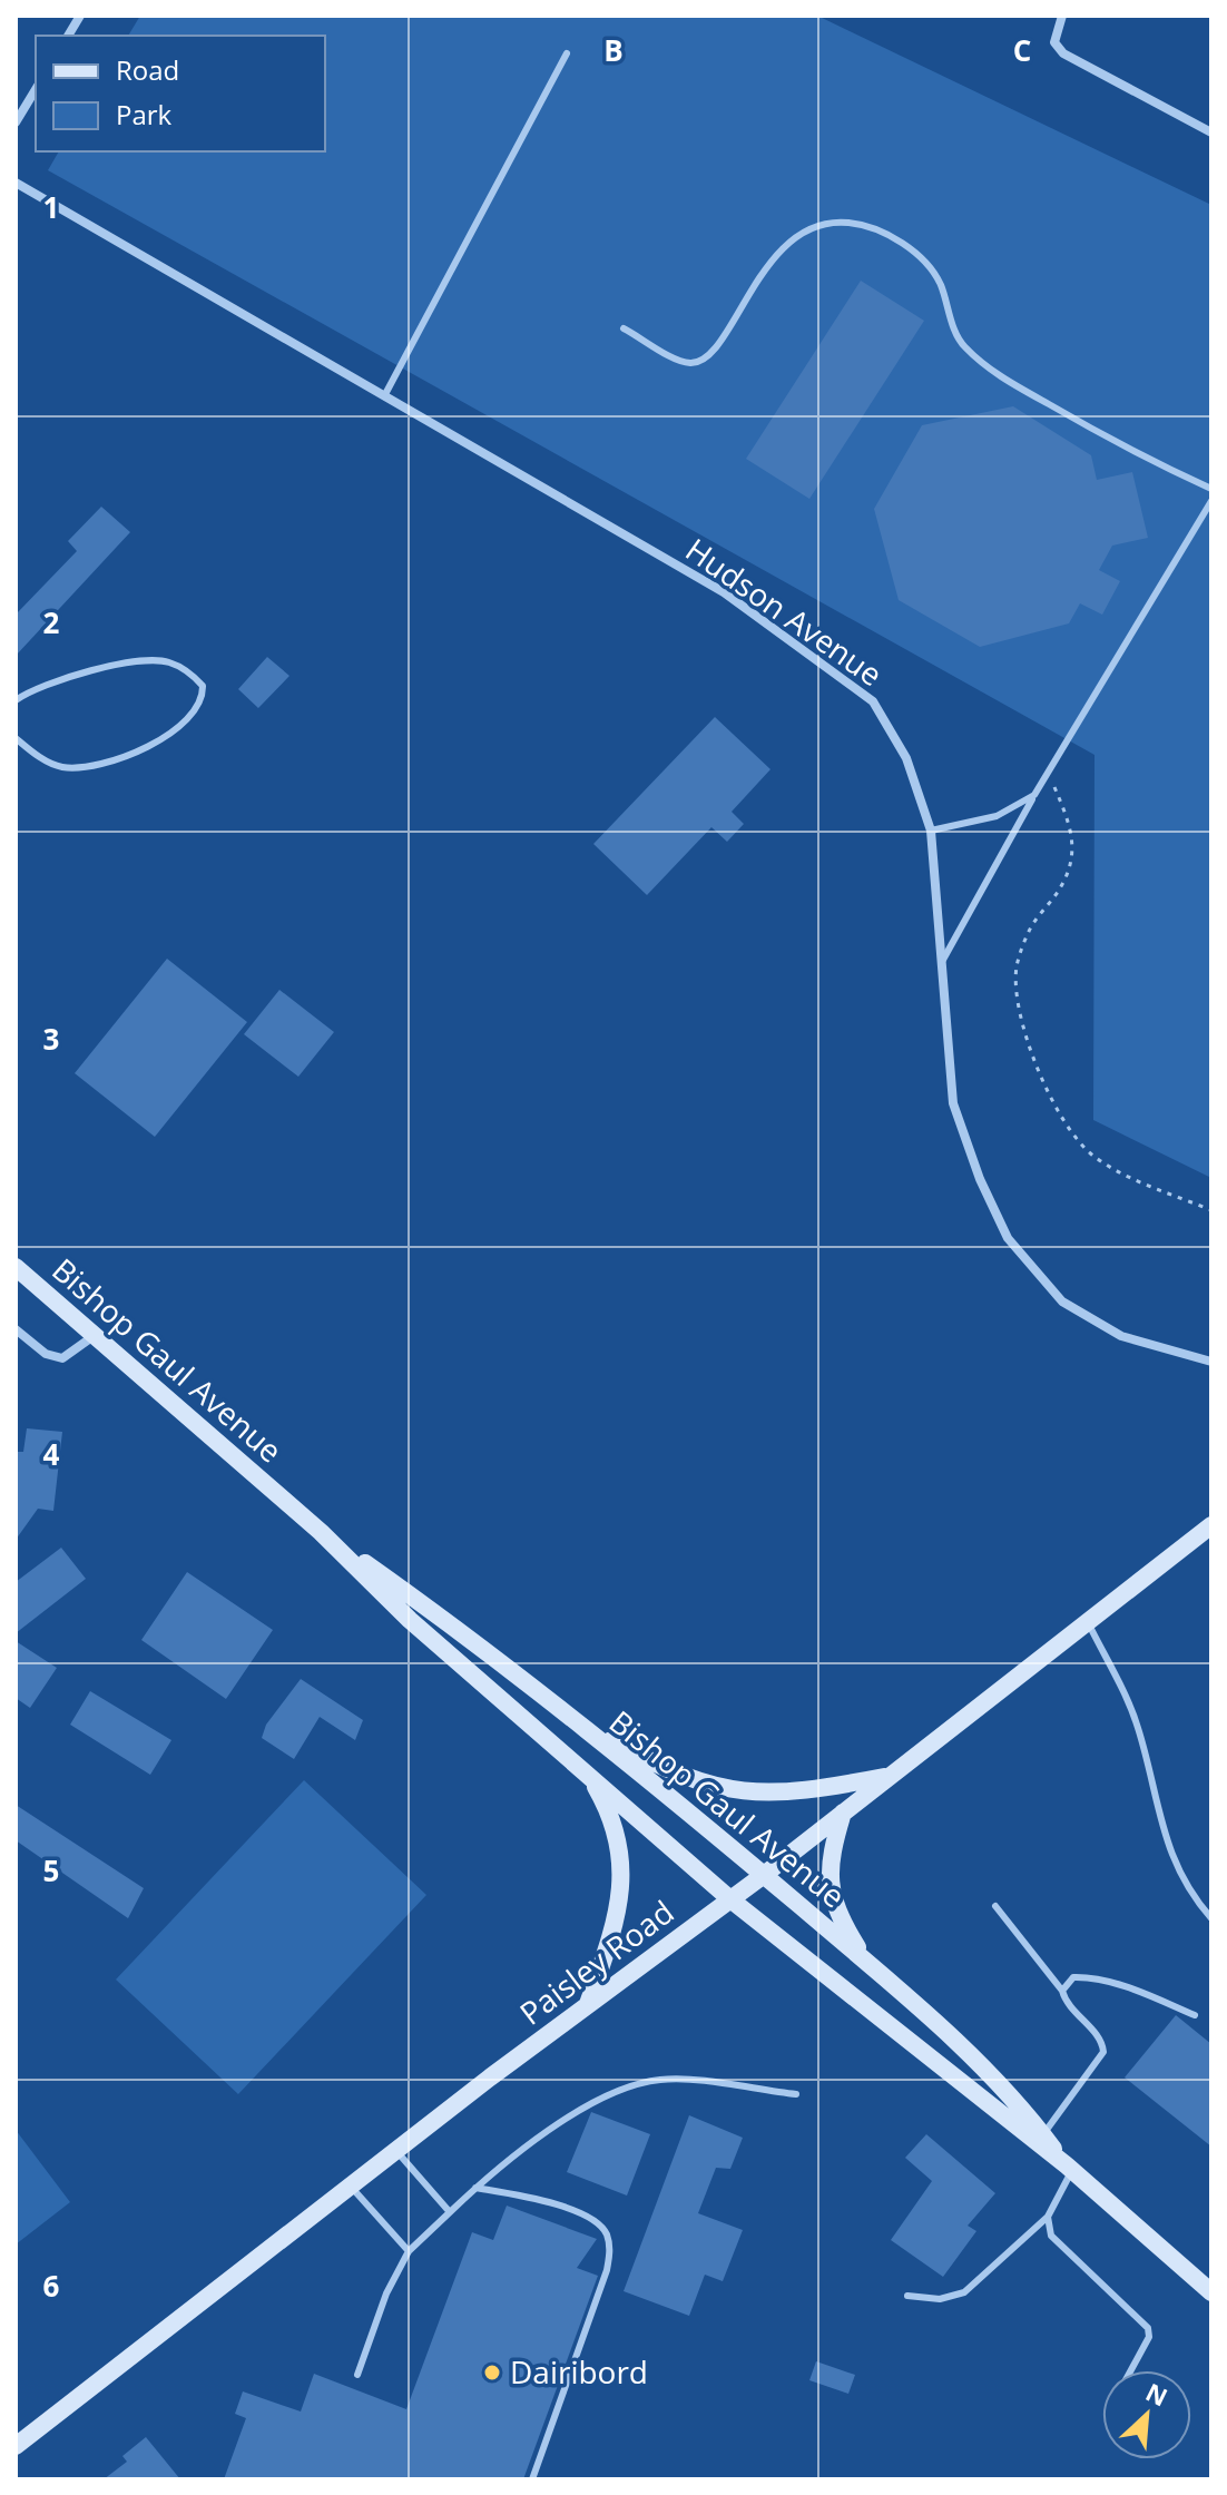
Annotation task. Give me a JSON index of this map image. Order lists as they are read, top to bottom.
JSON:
{
  "streets": {
    "main road": ["Bishop Gaul Avenue", "Paisley Road"],
    "street": ["Hudson Avenue"]
  },
  "crossings": [
    ["Bishop Gaul Avenue", "Paisley Road"]
  ],
  "places": ["Dairibord"],
  "legend": ["Road", "Park"],
  "north": "top right",
  "grid": {
    "columns": ["B", "C"],
    "rows": [
      "1",
      "2",
      "3",
      "4",
      "5",
      "6"
    ]
  }
}
